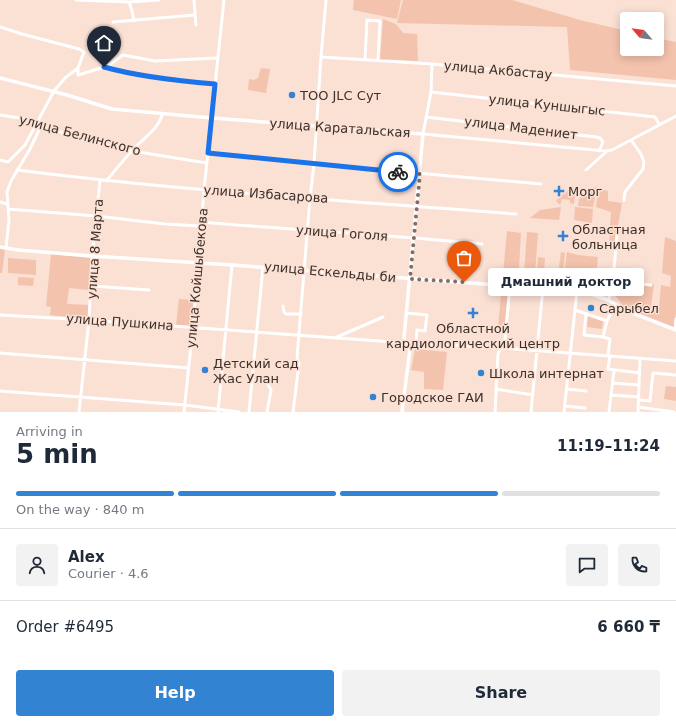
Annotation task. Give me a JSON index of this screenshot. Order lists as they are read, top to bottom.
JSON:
{
  "streets": {
    "street": [
      "улица Акбастау",
      "улица Куншыгыс",
      "улица Каратальская",
      "улица Мадениет",
      "улица Белинского",
      "улица Избасарова",
      "улица Гоголя",
      "улица 8 Марта",
      "улица Ескельды би",
      "улица Койшыбекова",
      "улица Пушкина"
    ]
  },
  "crossings": [
    ["улица Куншыгыс", "улица Каратальская"],
    ["улица Каратальская", "улица Мадениет"],
    ["улица Каратальская", "улица 8 Марта"],
    ["улица Каратальская", "улица Койшыбекова"],
    ["улица Белинского", "улица 8 Марта"],
    ["улица Белинского", "улица Койшыбекова"],
    ["улица Избасарова", "улица 8 Марта"],
    ["улица Избасарова", "улица Койшыбекова"],
    ["улица Гоголя", "улица Койшыбекова"],
    ["улица 8 Марта", "улица Ескельды би"],
    ["улица 8 Марта", "улица Пушкина"],
    ["улица Ескельды би", "улица Койшыбекова"],
    ["улица Койшыбекова", "улица Пушкина"]
  ],
  "places": {
    "other": [
      "ТОО JLC Сут",
      "Дмашний доктор",
      "Сарыбел",
      "Детский сад Жас Улан",
      "Школа интернат",
      "Городское ГАИ"
    ],
    "health": ["Морг", "Областная больница", "Областной кардиологический центр"]
  },
  "north": "top left",
  "page": {
    "bubble": "Дмашний доктор",
    "heading": ["5 min", "Arriving in", "11:19–11:24"],
    "panel": [
      "Alex",
      "Courier · 4.6",
      "Order #6495",
      "6 660 ₸"
    ],
    "bar": "On the way · 840 m",
    "buttons": ["Help", "Share"]
  }
}
